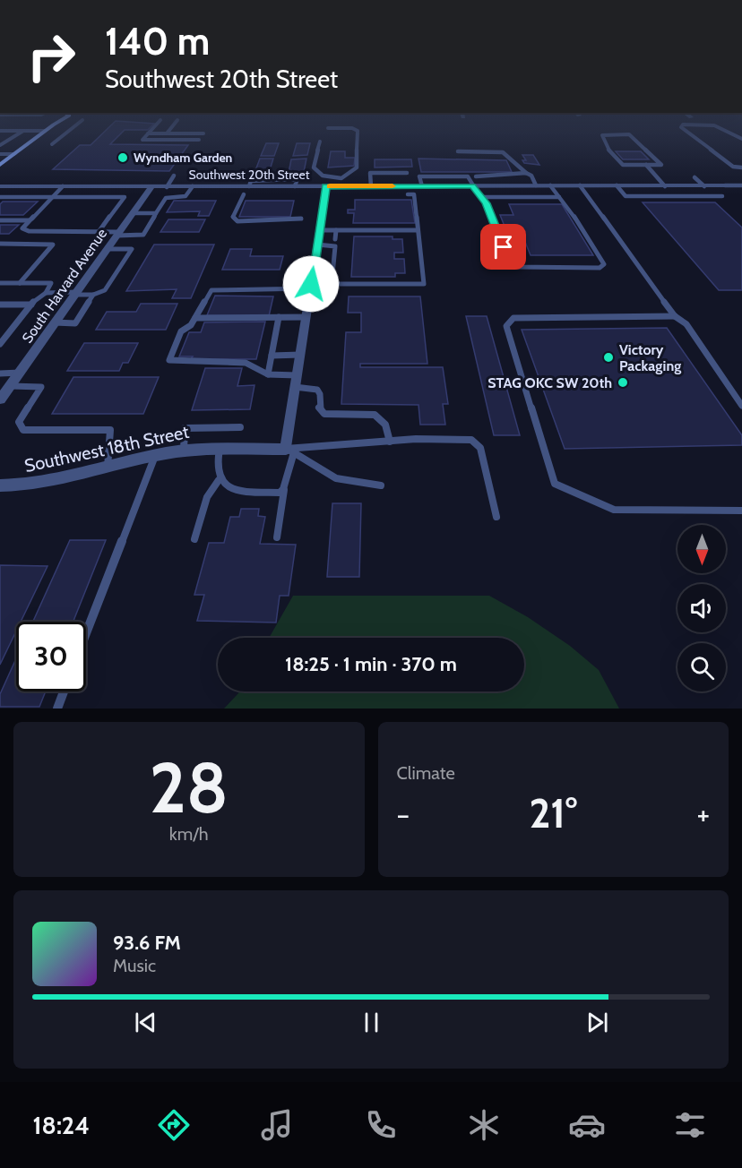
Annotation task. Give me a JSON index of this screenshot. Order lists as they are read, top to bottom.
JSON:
{
  "streets": {
    "street": ["Southwest 20th Street", "South Harvard Avenue", "Southwest 18th Street"]
  },
  "crossings": [
    ["Southwest 20th Street", "South Harvard Avenue"]
  ],
  "places": ["Wyndham Garden", "Victory Packaging", "STAG OKC SW 20th"],
  "north": "bottom",
  "page": {
    "turn": ["140 m", "Southwest 20th Street"],
    "limit": "30",
    "trip": "18:25 · 1 min · 370 m",
    "tile": [
      ["28", "km/h"],
      "Climate"
    ],
    "heat": ["−", "21°", "+"],
    "song": ["93.6 FM", "Music"],
    "tabs": "18:24"
  }
}
